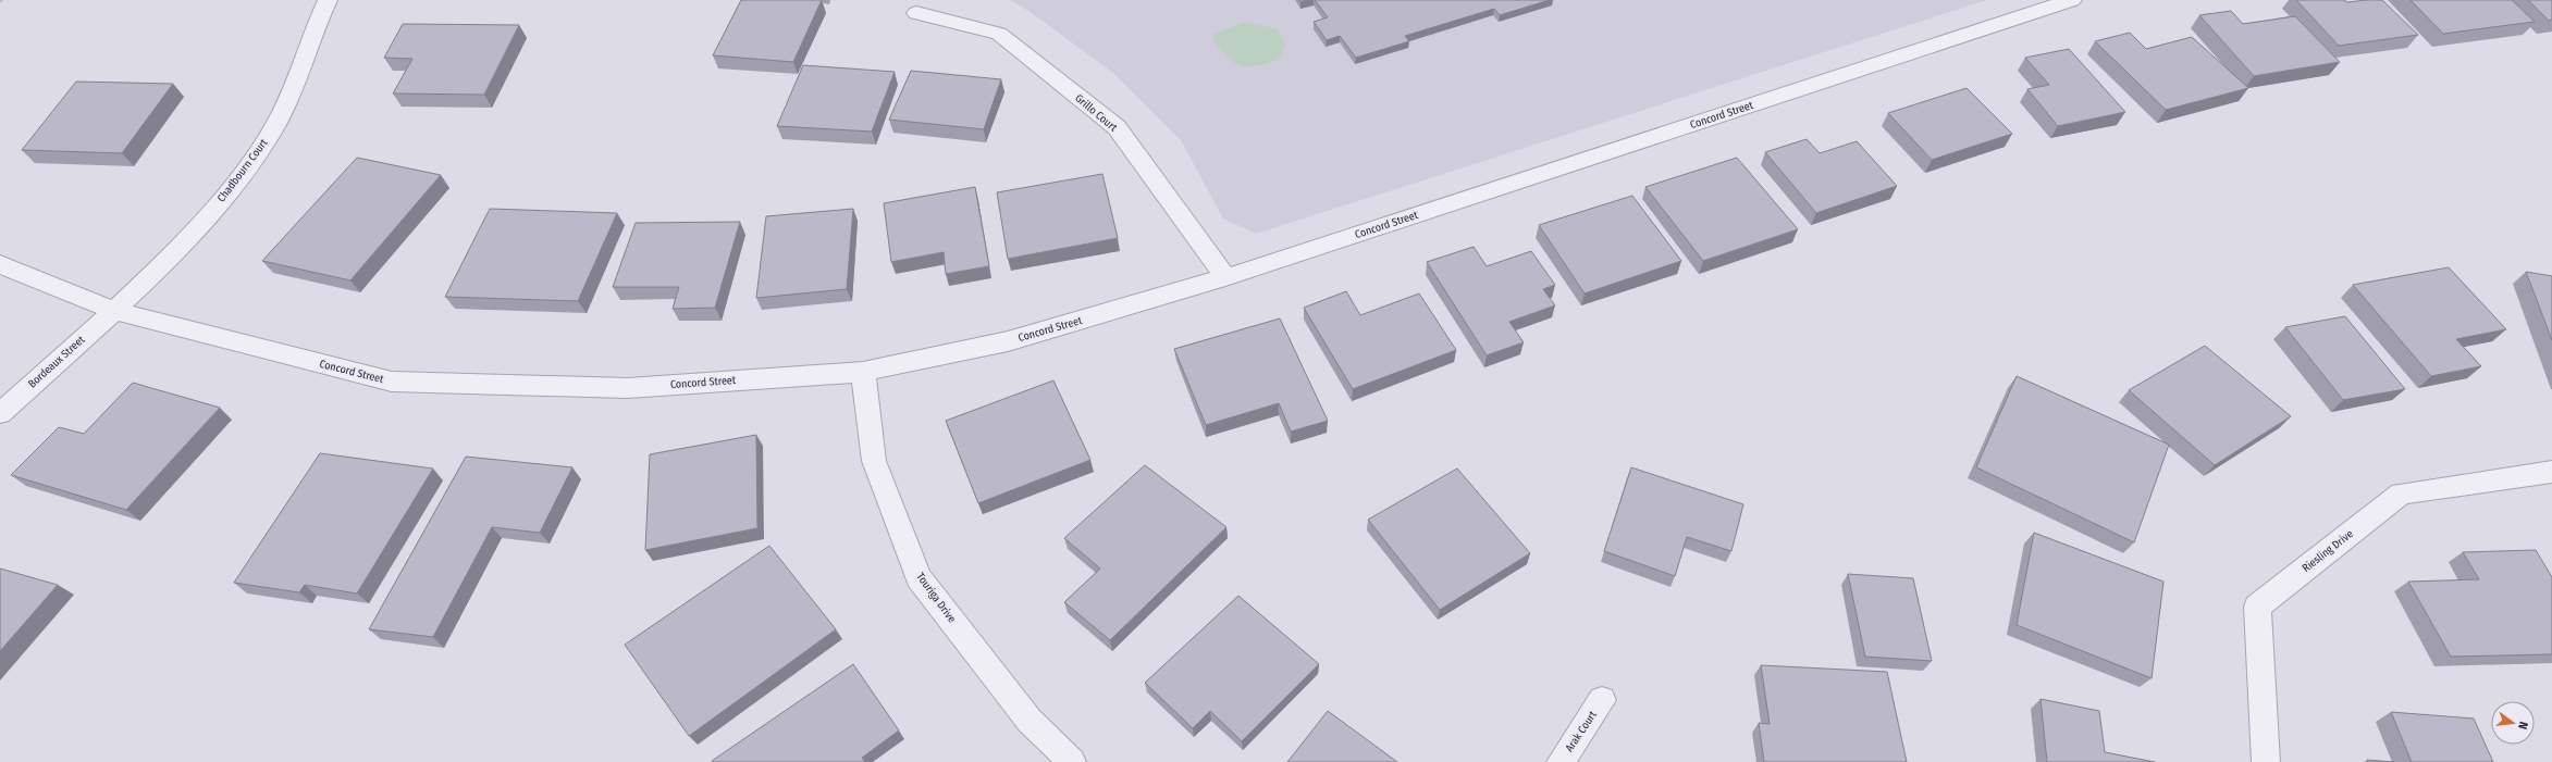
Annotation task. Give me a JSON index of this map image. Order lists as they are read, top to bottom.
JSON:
{
  "streets": {
    "street": [
      "Grillo Court",
      "Concord Street",
      "Chadbourn Court",
      "Bordeaux Street",
      "Riesling Drive",
      "Touriga Drive",
      "Arak Court"
    ]
  },
  "crossings": [
    ["Grillo Court", "Concord Street"],
    ["Concord Street", "Chadbourn Court"],
    ["Concord Street", "Bordeaux Street"],
    ["Concord Street", "Touriga Drive"],
    ["Chadbourn Court", "Bordeaux Street"]
  ],
  "north": "right"
}
